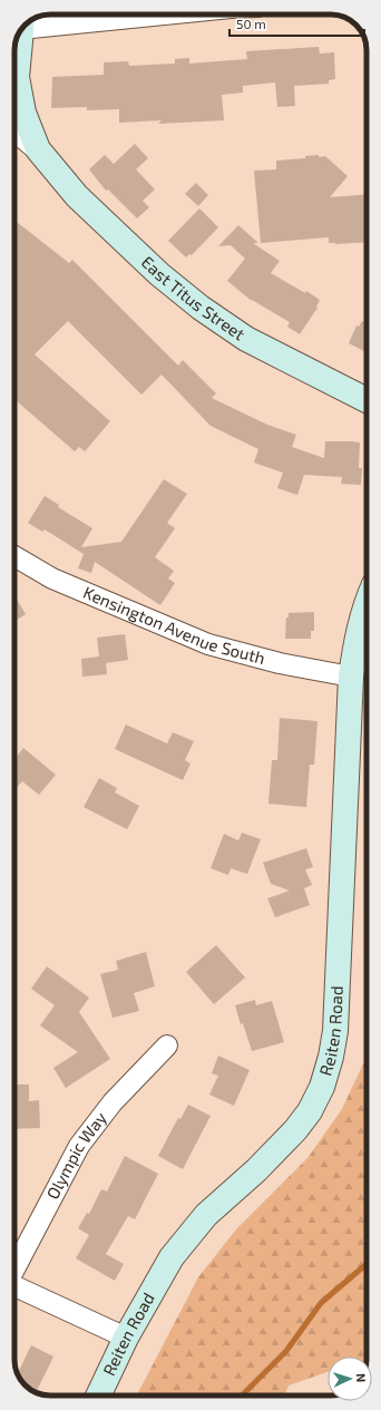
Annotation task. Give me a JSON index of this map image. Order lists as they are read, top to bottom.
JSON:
{
  "streets": {
    "street": [
      "East Titus Street",
      "Kensington Avenue South",
      "Reiten Road",
      "Olympic Way"
    ]
  },
  "crossings": [
    ["Kensington Avenue South", "Reiten Road"]
  ],
  "scale_bar": "50 m",
  "north": "right"
}
